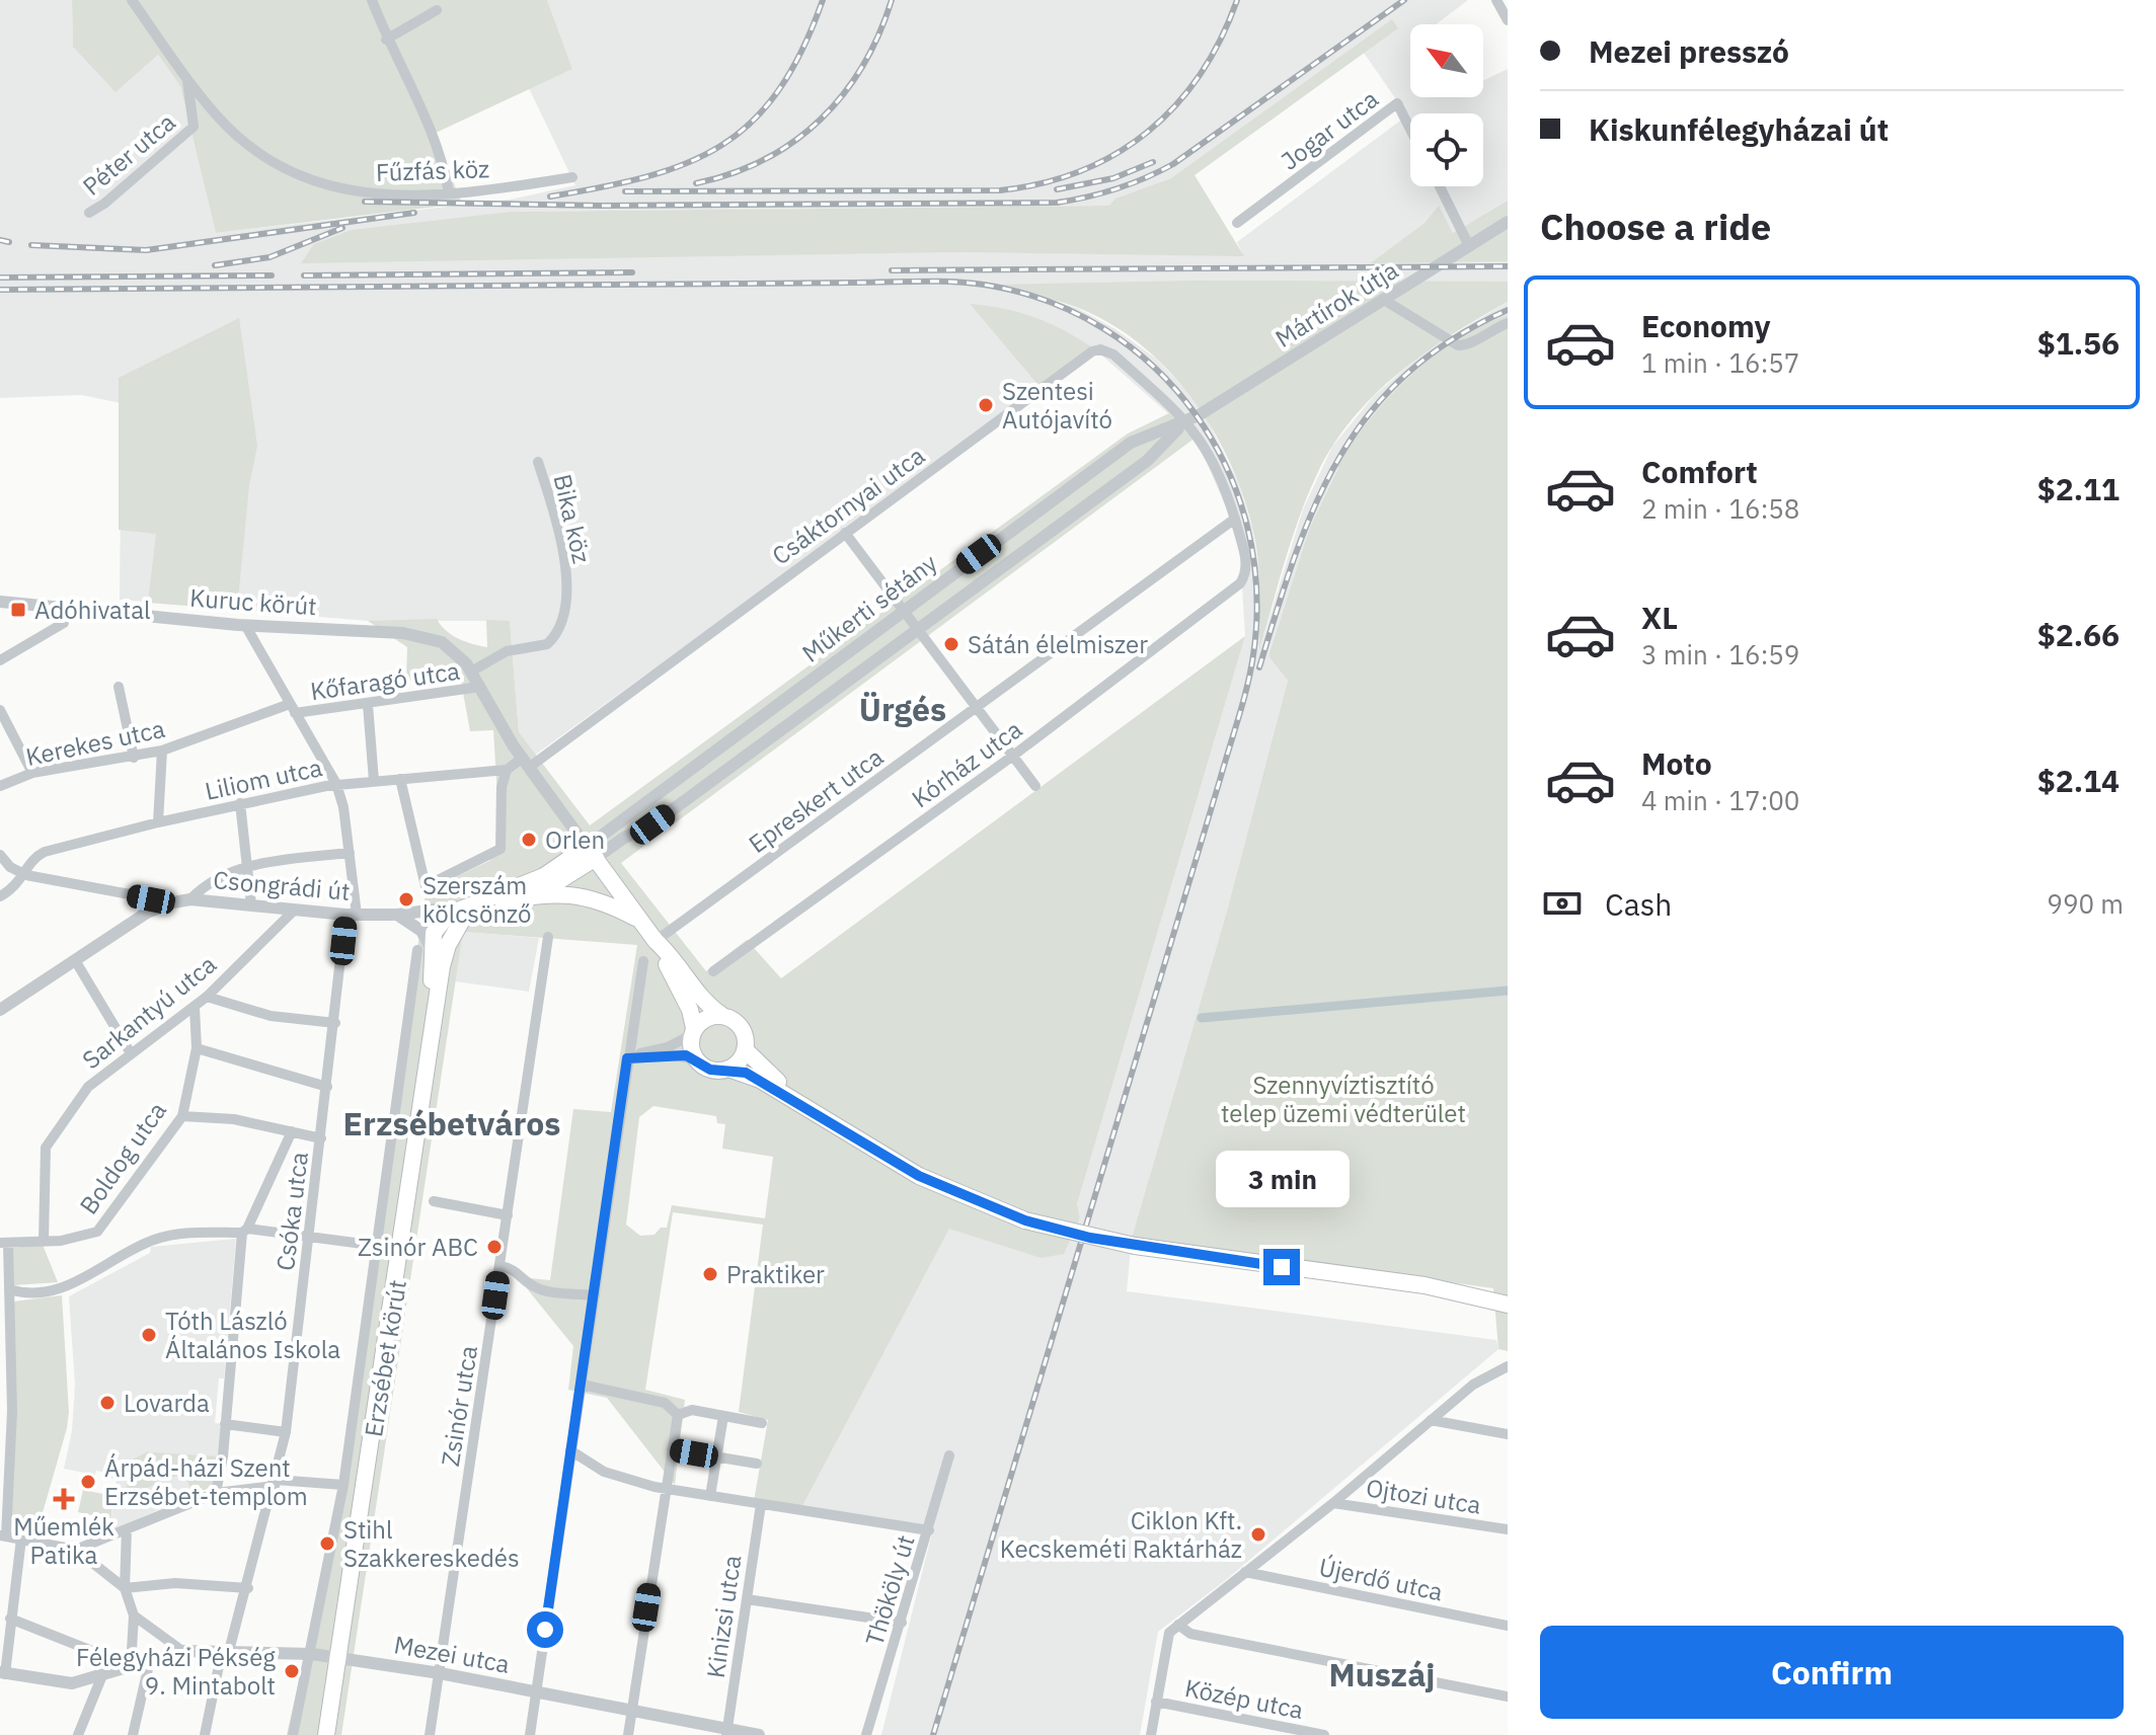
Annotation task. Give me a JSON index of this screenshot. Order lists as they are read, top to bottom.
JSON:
{
  "streets": {
    "main road": ["Erzsébet körút"],
    "street": [
      "Jogar utca",
      "Péter utca",
      "Fűzfás köz",
      "Mártírok útja",
      "Csáktornyai utca",
      "Bika köz",
      "Kuruc körút",
      "Műkerti sétány",
      "Kőfaragó utca",
      "Kerekes utca",
      "Kórház utca",
      "Liliom utca",
      "Epreskert utca",
      "Csongrádi út",
      "Sarkantyú utca",
      "Boldog utca",
      "Csóka utca",
      "Zsinór utca",
      "Ojtozi utca",
      "Újerdő utca",
      "Thököly út",
      "Kinizsi utca",
      "Mezei utca",
      "Közép utca"
    ]
  },
  "crossings": [
    ["Péter utca", "Fűzfás köz"],
    ["Mártírok útja", "Csáktornyai utca"],
    ["Mártírok útja", "Műkerti sétány"],
    ["Csáktornyai utca", "Kuruc körút"],
    ["Csáktornyai utca", "Műkerti sétány"],
    ["Bika köz", "Kuruc körút"],
    ["Kuruc körút", "Műkerti sétány"],
    ["Kuruc körút", "Kőfaragó utca"],
    ["Kuruc körút", "Csóka utca"],
    ["Kőfaragó utca", "Kerekes utca"],
    ["Kőfaragó utca", "Csóka utca"],
    ["Kerekes utca", "Csóka utca"],
    ["Kórház utca", "Epreskert utca"],
    ["Liliom utca", "Csóka utca"],
    ["Csongrádi út", "Sarkantyú utca"],
    ["Csongrádi út", "Csóka utca"],
    ["Csongrádi út", "Erzsébet körút"],
    ["Sarkantyú utca", "Boldog utca"],
    ["Csóka utca", "Mezei utca"],
    ["Erzsébet körút", "Mezei utca"],
    ["Zsinór utca", "Mezei utca"],
    ["Kinizsi utca", "Mezei utca"]
  ],
  "districts": ["Ürgés", "Erzsébetváros", "Muszáj"],
  "parks": ["Szennyvíztisztító telep üzemi védterület"],
  "places": {
    "other": [
      "Szentesi Autójavító",
      "Sátán élelmiszer",
      "Orlen",
      "Szerszám kölcsönző",
      "Zsinór ABC",
      "Praktiker",
      "Tóth László Általános Iskola",
      "Lovarda",
      "Árpád-házi Szent Erzsébet-templom",
      "Ciklon Kft. Kecskeméti Raktárház",
      "Stihl Szakkereskedés",
      "Félegyházi Pékség 9. Mintabolt"
    ],
    "transit": ["Adóhivatal"],
    "health": ["Műemlék Patika"]
  },
  "north": "top left",
  "page": {
    "banner": ["Mezei presszó", "Kiskunfélegyházai út"],
    "heading": "Choose a ride",
    "list": [
      {
        "name": "Economy",
        "note": "1 min · 16:57",
        "value": "$1.56"
      },
      {
        "name": "Comfort",
        "note": "2 min · 16:58",
        "value": "$2.11"
      },
      {
        "name": "XL",
        "note": "3 min · 16:59",
        "value": "$2.66"
      },
      {
        "name": "Moto",
        "note": "4 min · 17:00",
        "value": "$2.14"
      }
    ],
    "pay": ["Cash", "990 m"],
    "bubble": "3 min",
    "buttons": "Confirm"
  }
}
